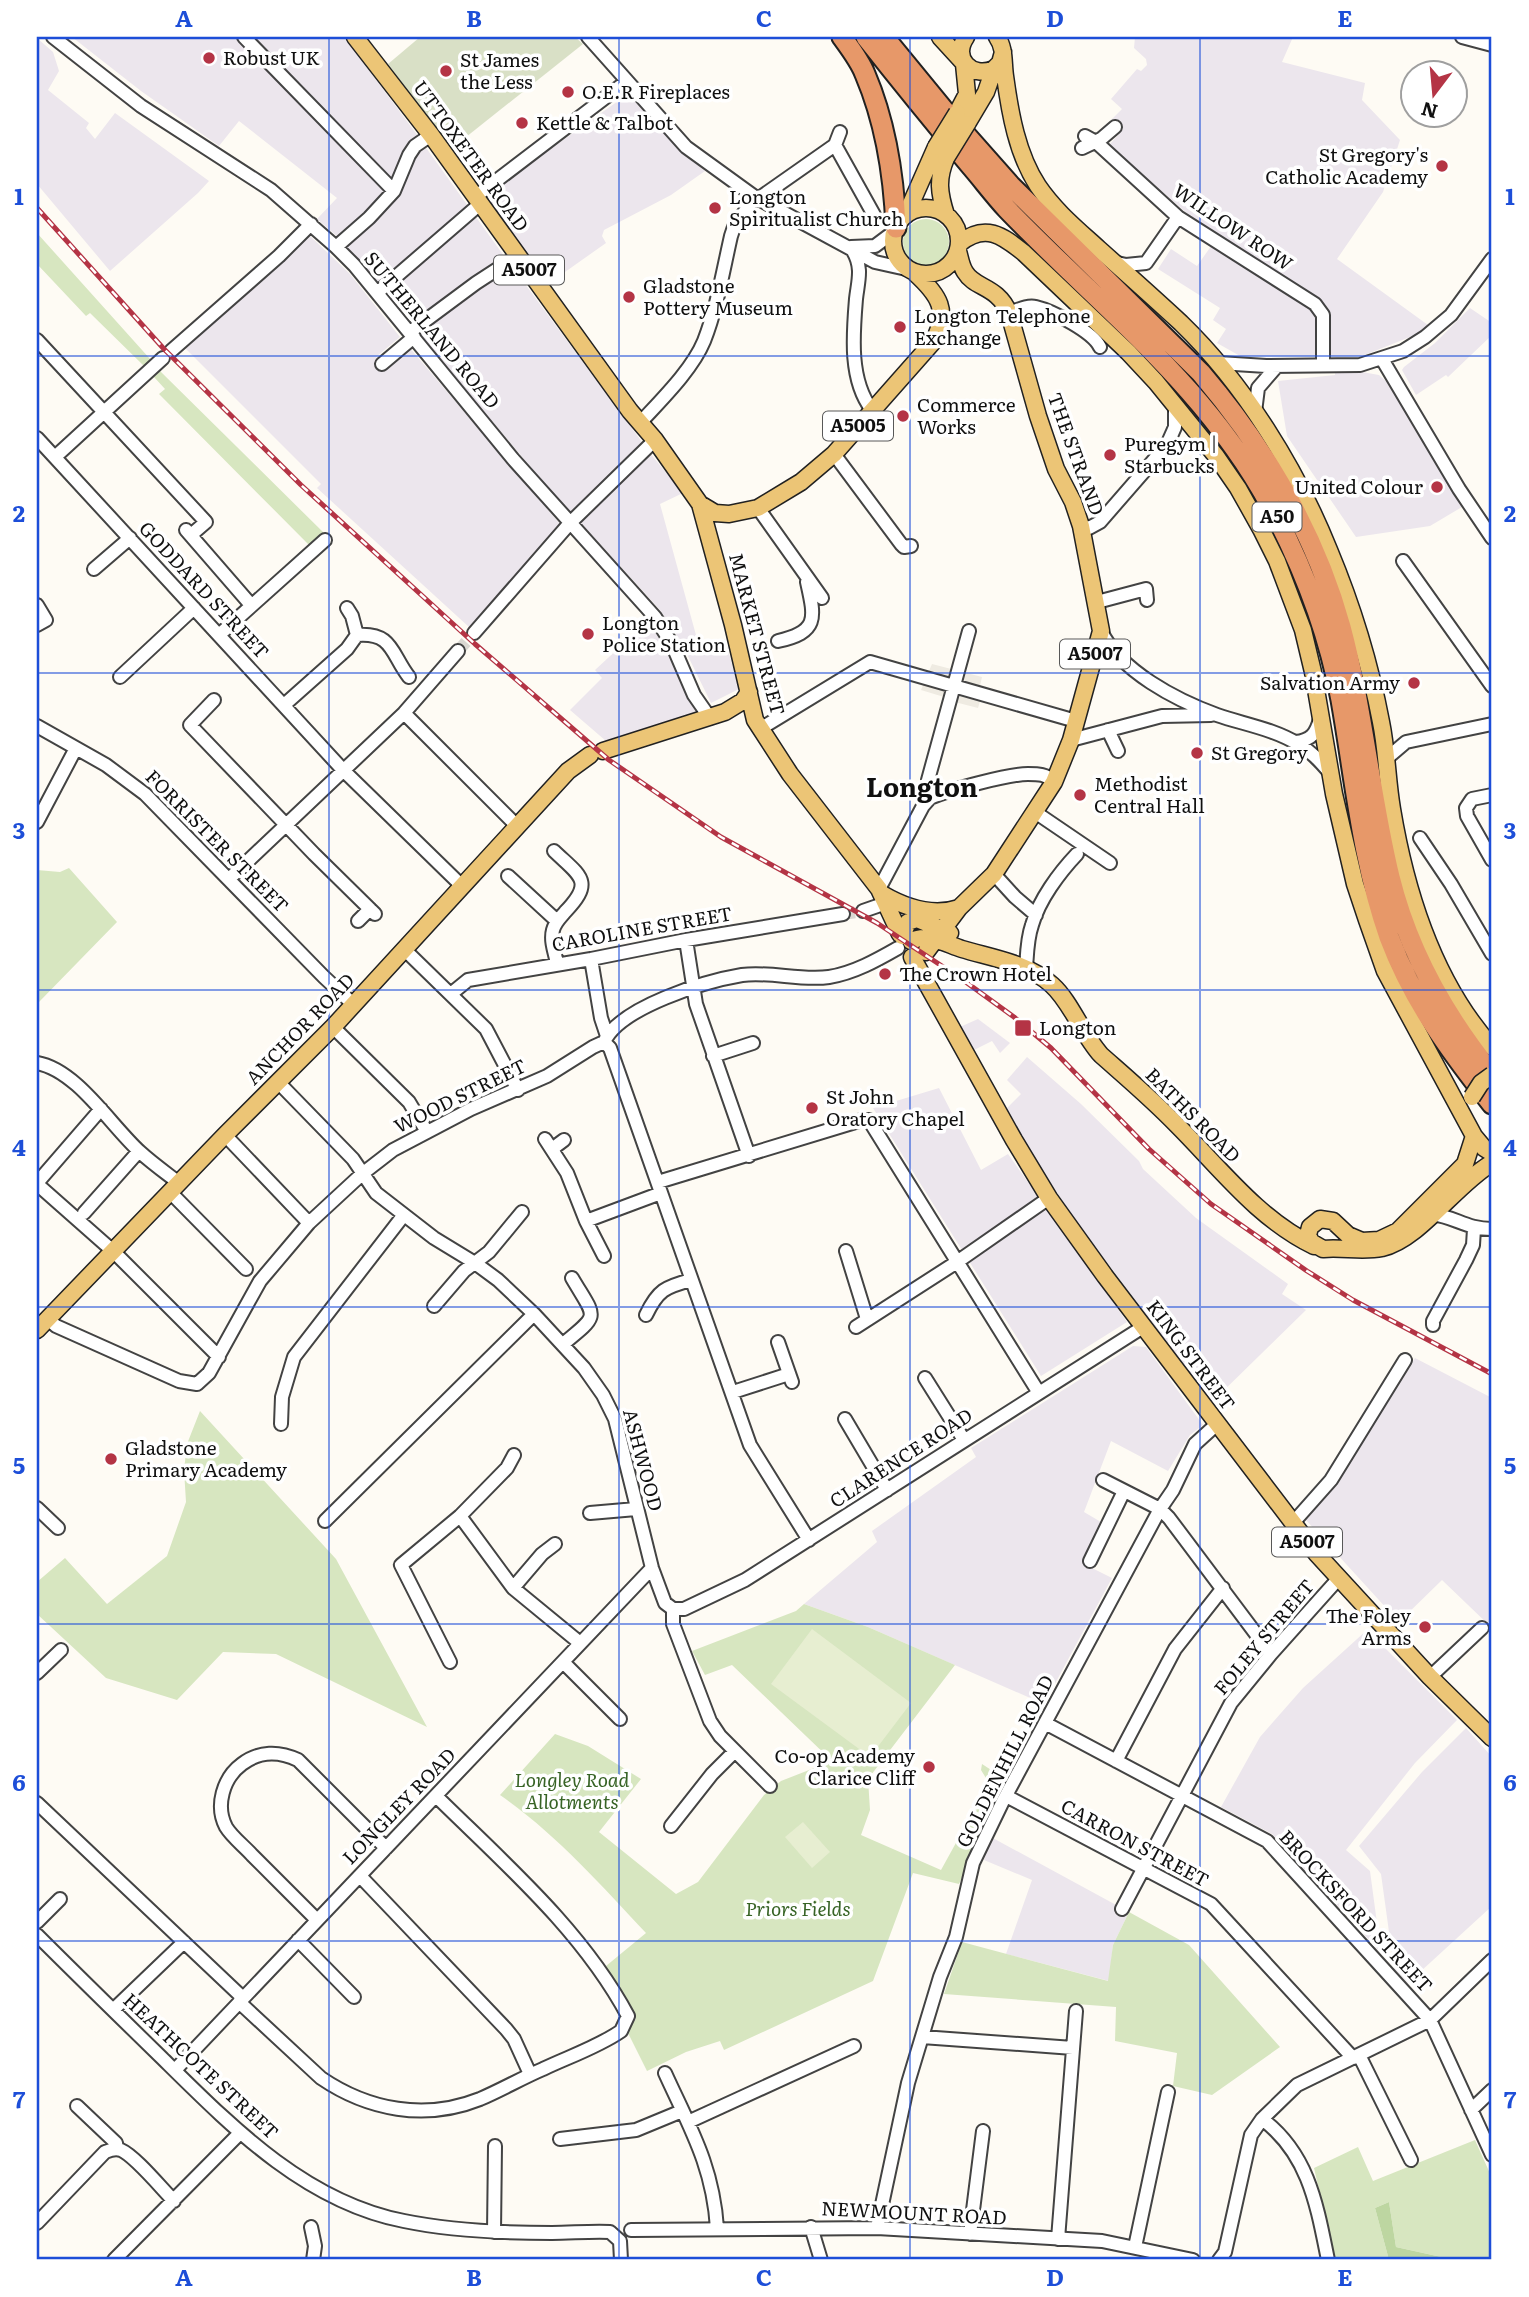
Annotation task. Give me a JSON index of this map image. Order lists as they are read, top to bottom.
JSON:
{
  "streets": {
    "highway": ["A50"],
    "main road": [
      "UTTOXETER ROAD",
      "A5007",
      "A5005",
      "THE STRAND",
      "MARKET STREET",
      "ANCHOR ROAD",
      "BATHS ROAD",
      "KING STREET"
    ],
    "street": [
      "WILLOW ROW",
      "SUTHERLAND ROAD",
      "GODDARD STREET",
      "FORRISTER STREET",
      "CAROLINE STREET",
      "WOOD STREET",
      "CLARENCE ROAD",
      "ASHWOOD",
      "FOLEY STREET",
      "GOLDENHILL ROAD",
      "LONGLEY ROAD",
      "CARRON STREET",
      "BROCKSFORD STREET",
      "HEATHCOTE STREET",
      "NEWMOUNT ROAD"
    ]
  },
  "crossings": [
    ["UTTOXETER ROAD", "A5005"],
    ["UTTOXETER ROAD", "MARKET STREET"],
    ["A5007", "A5005"],
    ["A5007", "THE STRAND"],
    ["A5007", "A50"],
    ["A5007", "MARKET STREET"],
    ["A5007", "WOOD STREET"],
    ["A5007", "BATHS ROAD"],
    ["A5007", "KING STREET"],
    ["SUTHERLAND ROAD", "ANCHOR ROAD"],
    ["A5005", "THE STRAND"],
    ["A5005", "A50"],
    ["A5005", "MARKET STREET"],
    ["THE STRAND", "A50"],
    ["GODDARD STREET", "ANCHOR ROAD"],
    ["MARKET STREET", "ANCHOR ROAD"],
    ["FORRISTER STREET", "ANCHOR ROAD"],
    ["ANCHOR ROAD", "WOOD STREET"],
    ["ANCHOR ROAD", "ASHWOOD"],
    ["WOOD STREET", "BATHS ROAD"],
    ["WOOD STREET", "KING STREET"],
    ["WOOD STREET", "ASHWOOD"],
    ["BATHS ROAD", "KING STREET"],
    ["KING STREET", "CLARENCE ROAD"],
    ["KING STREET", "FOLEY STREET"],
    ["KING STREET", "GOLDENHILL ROAD"],
    ["CLARENCE ROAD", "ASHWOOD"],
    ["ASHWOOD", "LONGLEY ROAD"],
    ["FOLEY STREET", "CARRON STREET"],
    ["FOLEY STREET", "BROCKSFORD STREET"],
    ["GOLDENHILL ROAD", "CARRON STREET"],
    ["GOLDENHILL ROAD", "BROCKSFORD STREET"],
    ["GOLDENHILL ROAD", "NEWMOUNT ROAD"],
    ["LONGLEY ROAD", "HEATHCOTE STREET"]
  ],
  "districts": ["Longton"],
  "parks": ["Longley Road Allotments", "Priors Fields"],
  "places": {
    "other": [
      "Robust UK",
      "St James the Less",
      "O.E.R Fireplaces",
      "Kettle & Talbot",
      "St Gregory's Catholic Academy",
      "Longton Spiritualist Church",
      "Gladstone Pottery Museum",
      "Longton Telephone Exchange",
      "Commerce Works",
      "Puregym | Starbucks",
      "United Colour",
      "Longton Police Station",
      "Salvation Army",
      "St Gregory",
      "Methodist Central Hall",
      "The Crown Hotel",
      "St John Oratory Chapel",
      "Gladstone Primary Academy",
      "The Foley Arms",
      "Co-op Academy Clarice Cliff"
    ],
    "transit": ["Longton"]
  },
  "north": "bottom",
  "grid": {
    "columns": [
      "A",
      "B",
      "C",
      "D",
      "E"
    ],
    "rows": [
      "1",
      "2",
      "3",
      "4",
      "5",
      "6",
      "7"
    ]
  }
}
